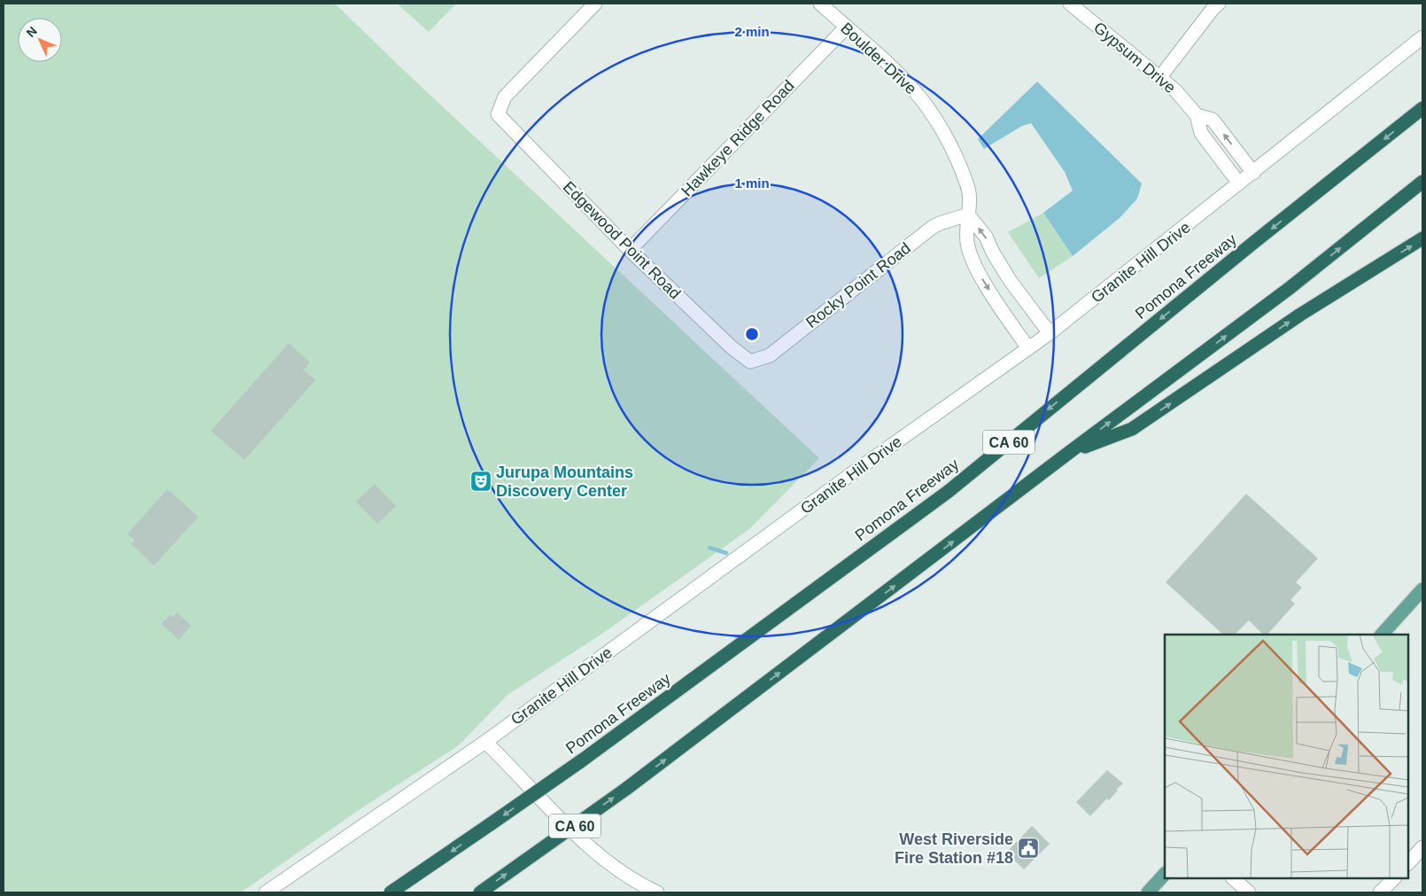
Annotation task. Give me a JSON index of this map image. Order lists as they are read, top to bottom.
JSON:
{
  "streets": {
    "highway": ["Pomona Freeway", "CA 60"],
    "street": [
      "Gypsum Drive",
      "Boulder Drive",
      "Hawkeye Ridge Road",
      "Edgewood Point Road",
      "Granite Hill Drive",
      "Rocky Point Road"
    ]
  },
  "crossings": [
    ["Gypsum Drive", "Granite Hill Drive"],
    ["Boulder Drive", "Hawkeye Ridge Road"],
    ["Boulder Drive", "Granite Hill Drive"],
    ["Boulder Drive", "Rocky Point Road"],
    ["Hawkeye Ridge Road", "Edgewood Point Road"],
    ["Edgewood Point Road", "Rocky Point Road"]
  ],
  "places": {
    "theatre": ["Jurupa Mountains Discovery Center"],
    "public building": ["West Riverside Fire Station #18"]
  },
  "north": "top left",
  "rings": ["2 min", "1 min"]
}
